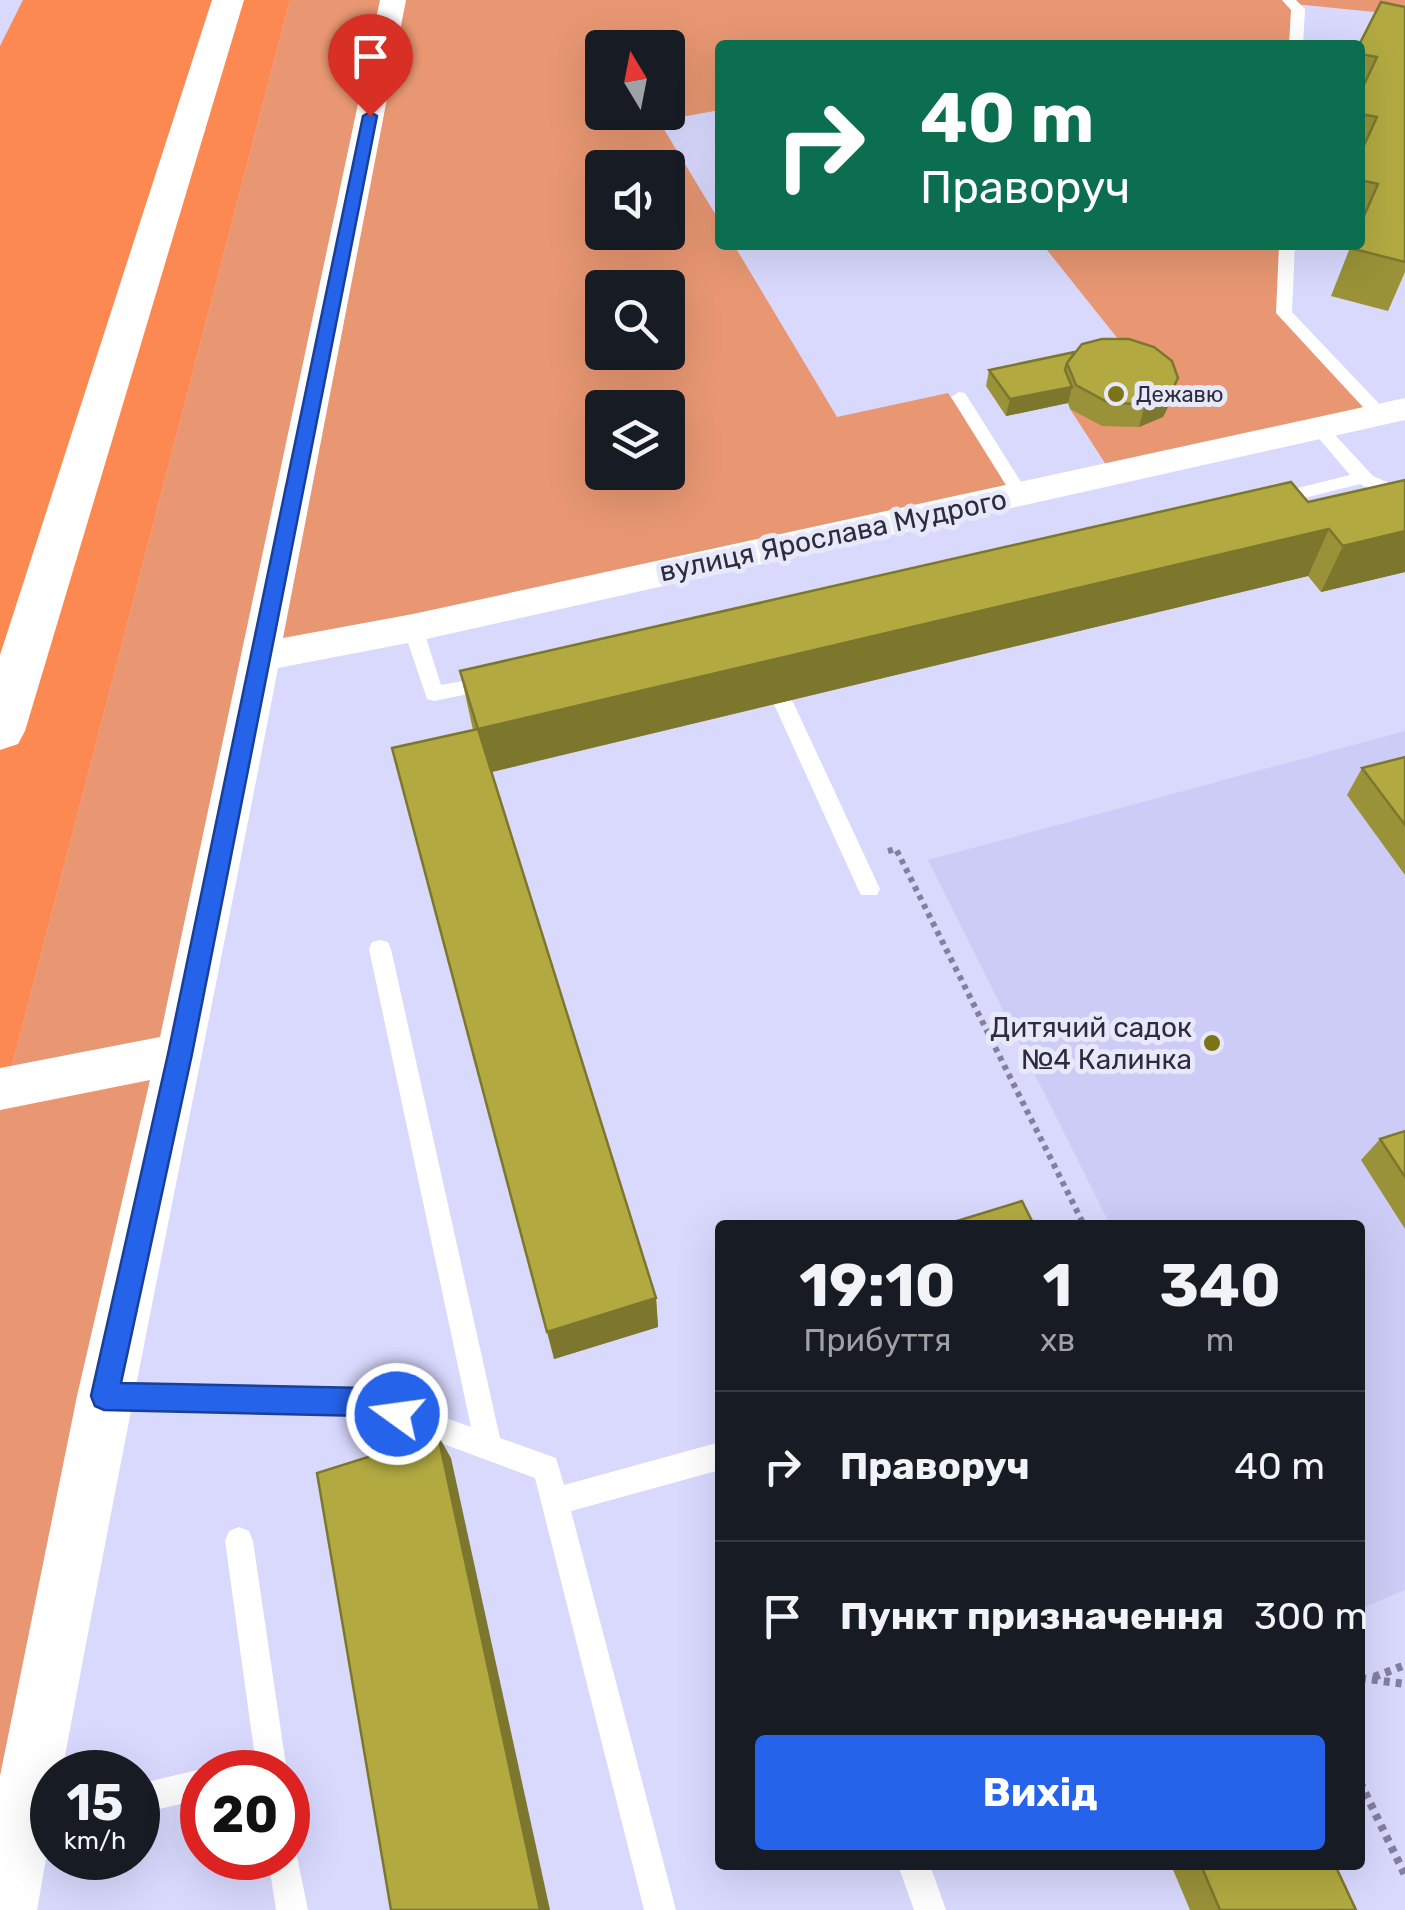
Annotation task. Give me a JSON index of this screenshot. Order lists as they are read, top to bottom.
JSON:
{
  "streets": {
    "street": ["вулиця Ярослава Мудрого"]
  },
  "places": ["Дежавю", "Дитячий садок №4 Калинка"],
  "north": "top",
  "page": {
    "turn": ["40 m", "Праворуч"],
    "eta": [
      "19:10",
      "Прибуття",
      "1",
      "хв",
      "340",
      "m"
    ],
    "list": [
      {
        "name": "Праворуч",
        "value": "40 m"
      },
      {
        "name": "Пункт призначення",
        "value": "300 m"
      }
    ],
    "buttons": "Вихід",
    "speed": "15 km/h",
    "limit": "20"
  }
}
